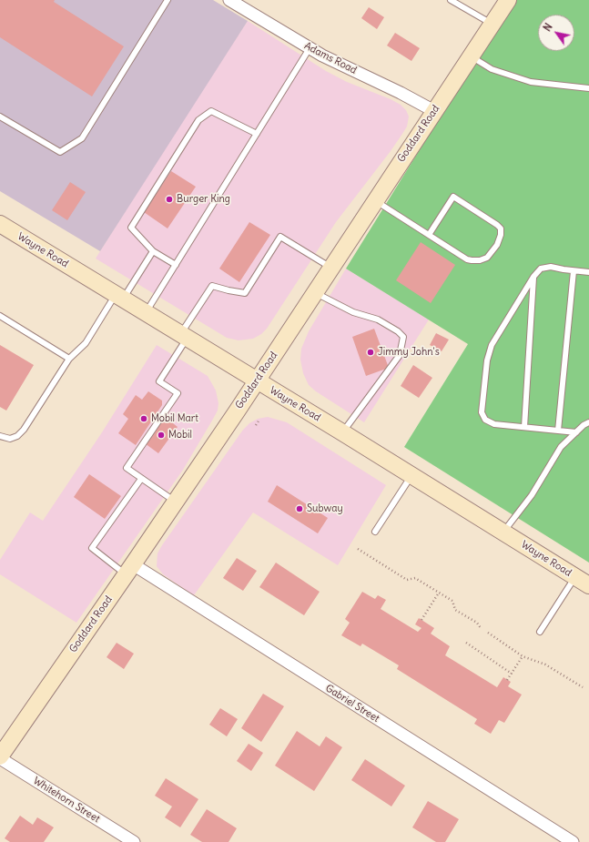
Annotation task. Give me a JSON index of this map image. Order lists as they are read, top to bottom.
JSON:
{
  "streets": {
    "main road": ["Goddard Road", "Wayne Road"],
    "street": ["Adams Road", "Gabriel Street", "Whitehorn Street"]
  },
  "crossings": [
    ["Adams Road", "Goddard Road"],
    ["Goddard Road", "Wayne Road"],
    ["Goddard Road", "Gabriel Street"],
    ["Goddard Road", "Whitehorn Street"]
  ],
  "places": [
    "Burger King",
    "Jimmy John's",
    "Mobil Mart",
    "Mobil",
    "Subway"
  ],
  "north": "top left"
}
